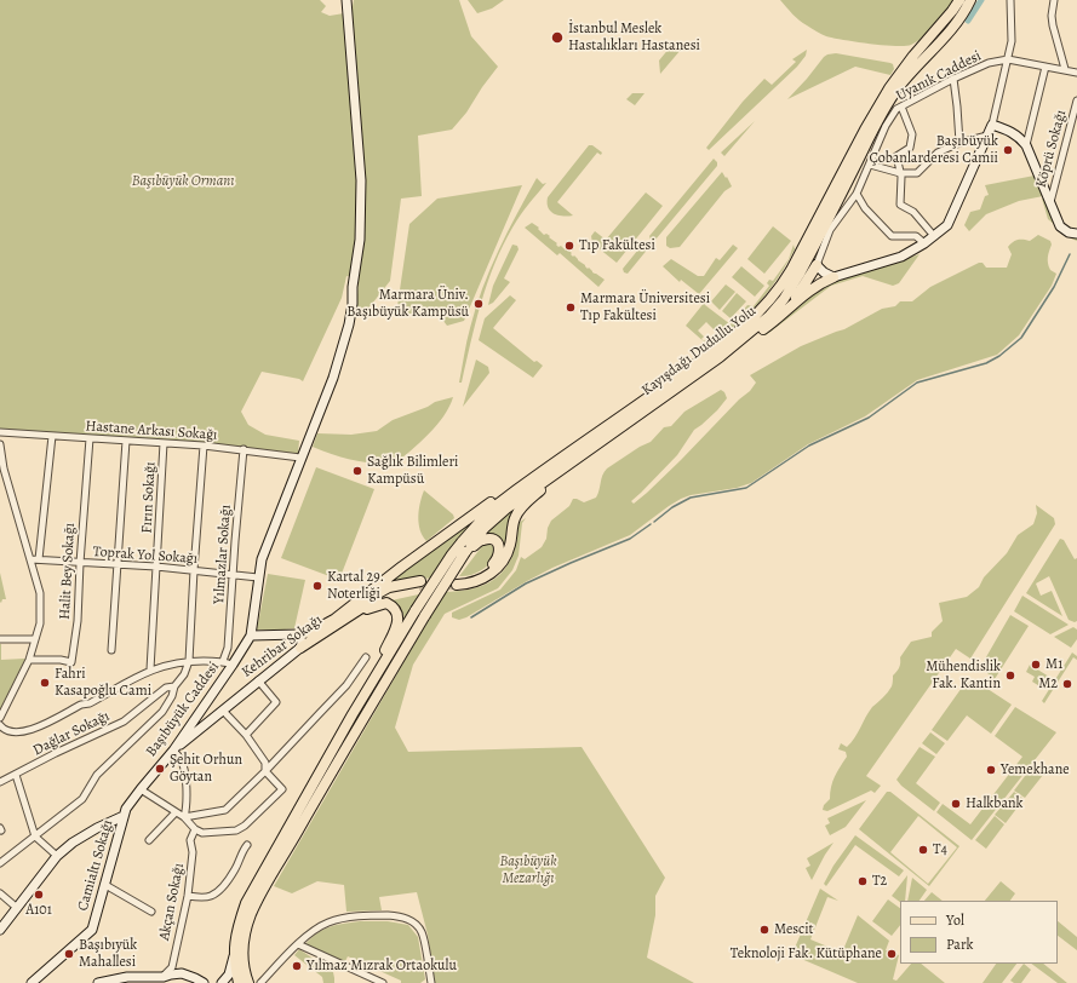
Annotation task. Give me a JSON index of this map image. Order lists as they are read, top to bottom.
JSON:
{
  "streets": {
    "main road": [
      "Kayışdağı Dudullu Yolu",
      "Kehribar Sokağı",
      "Başıbüyük Caddesi",
      "Camialtı Sokağı"
    ],
    "street": [
      "Uyanık Caddesi",
      "Köprü Sokağı",
      "Hastane Arkası Sokağı",
      "Fırın Sokağı",
      "Yılmazlar Sokağı",
      "Toprak Yol Sokağı",
      "Halit Bey Sokağı",
      "Dağlar Sokağı",
      "Akçan Sokağı"
    ]
  },
  "crossings": [
    ["Hastane Arkası Sokağı", "Fırın Sokağı"],
    ["Hastane Arkası Sokağı", "Yılmazlar Sokağı"],
    ["Hastane Arkası Sokağı", "Halit Bey Sokağı"],
    ["Hastane Arkası Sokağı", "Başıbüyük Caddesi"],
    ["Fırın Sokağı", "Toprak Yol Sokağı"],
    ["Yılmazlar Sokağı", "Toprak Yol Sokağı"],
    ["Toprak Yol Sokağı", "Halit Bey Sokağı"],
    ["Toprak Yol Sokağı", "Başıbüyük Caddesi"],
    ["Kehribar Sokağı", "Başıbüyük Caddesi"],
    ["Başıbüyük Caddesi", "Camialtı Sokağı"]
  ],
  "parks": ["Başıbüyük Ormanı", "Başıbüyük Mezarlığı"],
  "places": [
    "İstanbul Meslek Hastalıkları Hastanesi",
    "Başıbüyük Çobanlarderesi Camii",
    "Tıp Fakültesi",
    "Marmara Üniv. Başıbüyük Kampüsü",
    "Marmara Üniversitesi Tıp Fakültesi",
    "Sağlık Bilimleri Kampüsü",
    "Kartal 29. Noterliği",
    "M1",
    "Mühendislik Fak. Kantin",
    "Fahri Kasapoğlu Cami",
    "M2",
    "Şehit Orhun Göytan",
    "Yemekhane",
    "Halkbank",
    "T4",
    "T2",
    "A101",
    "Mescit",
    "Başıbıyük Mahallesi",
    "Teknoloji Fak. Kütüphane",
    "Yılmaz Mızrak Ortaokulu"
  ],
  "legend": ["Yol", "Park"]
}
